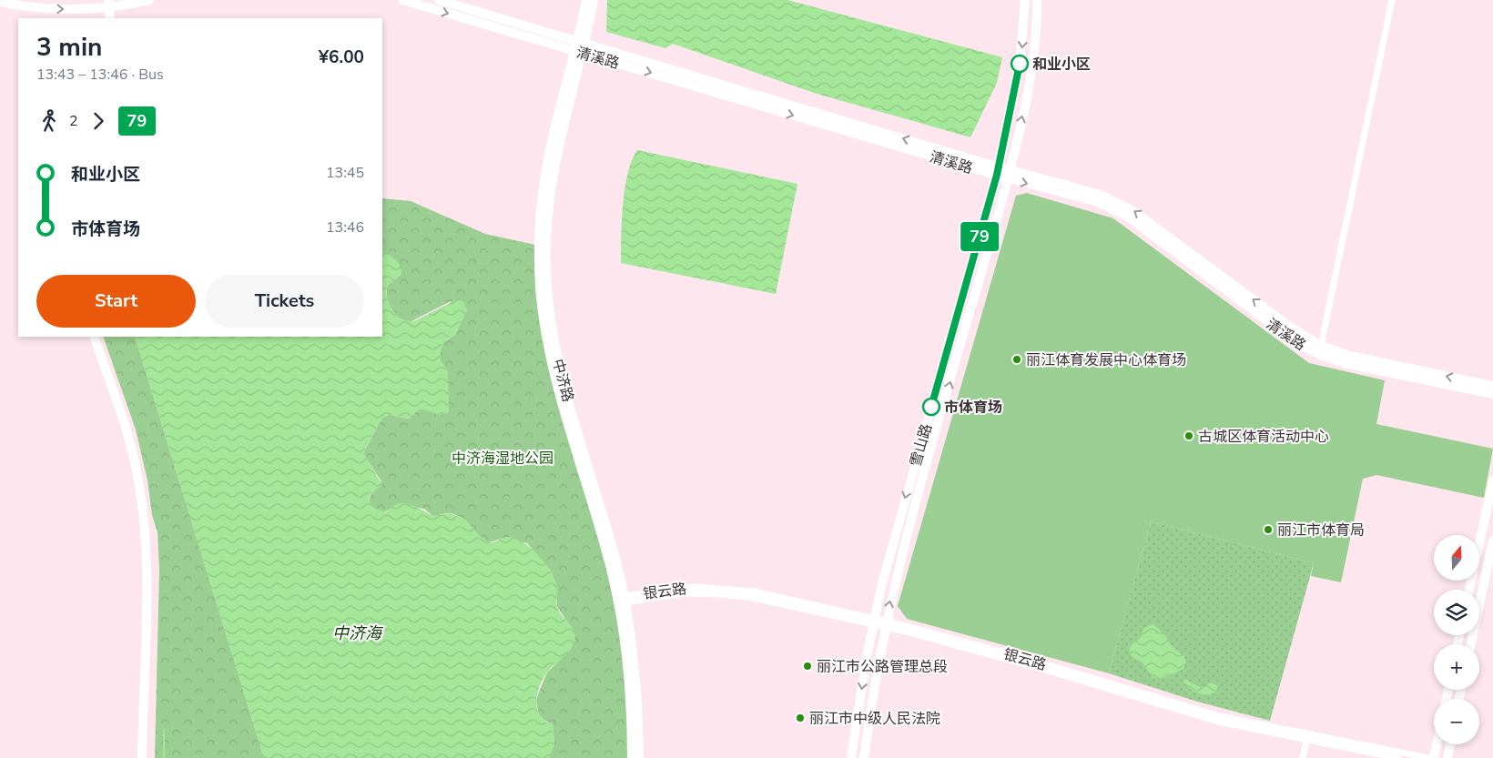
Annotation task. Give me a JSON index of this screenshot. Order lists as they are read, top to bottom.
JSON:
{
  "streets": {
    "street": [
      "清溪路",
      "中济路",
      "雪山路",
      "银云路"
    ]
  },
  "crossings": [
    ["清溪路", "中济路"],
    ["清溪路", "雪山路"],
    ["中济路", "银云路"],
    ["雪山路", "银云路"]
  ],
  "water": ["中济海"],
  "parks": ["中济海湿地公园"],
  "places": [
    "和业小区",
    "丽江体育发展中心体育场",
    "市体育场",
    "古城区体育活动中心",
    "丽江市体育局",
    "丽江市公路管理总段",
    "丽江市中级人民法院"
  ],
  "lines": ["bus line 79"],
  "north": "top",
  "page": {
    "on_map": "79",
    "heading": ["3 min", "13:43 – 13:46 · Bus", "¥6.00"],
    "legs": ["2", "79"],
    "list": [
      {
        "name": "和业小区",
        "value": "13:45"
      },
      {
        "name": "市体育场",
        "value": "13:46"
      }
    ],
    "buttons": ["Start", "Tickets"],
    "map_buttons": ["+", "−"]
  }
}
